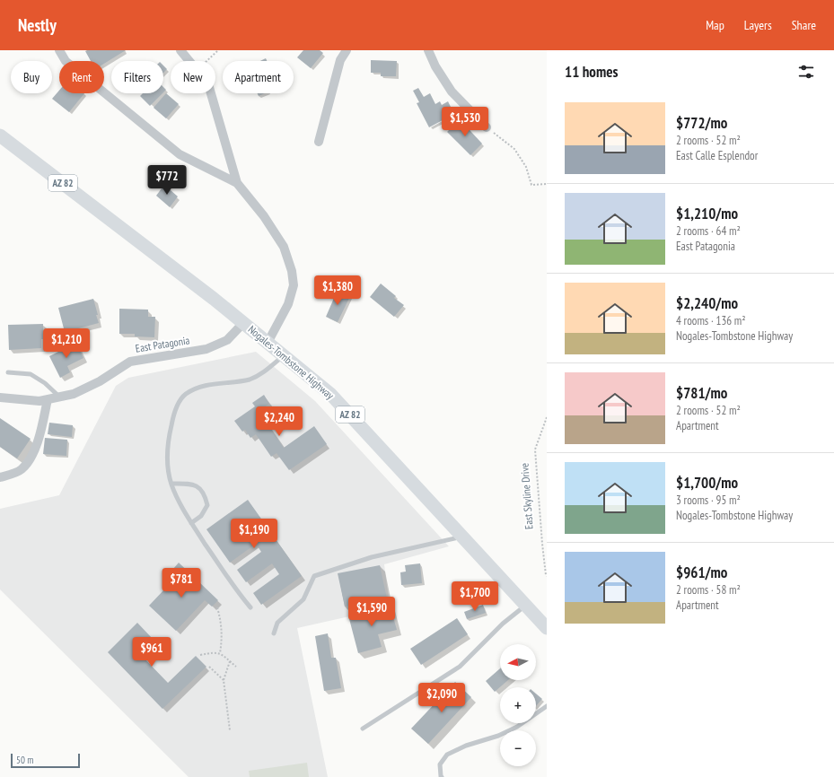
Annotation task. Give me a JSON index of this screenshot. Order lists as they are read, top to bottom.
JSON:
{
  "streets": {
    "main road": ["AZ 82", "Nogales-Tombstone Highway"],
    "street": ["East Patagonia"],
    "path": ["East Skyline Drive"]
  },
  "crossings": [
    ["East Patagonia", "Nogales-Tombstone Highway"]
  ],
  "scale_bar": "50 m",
  "north": "left",
  "page": {
    "header": "Nestly",
    "nav": ["Map", "Layers", "Share"],
    "heading": "11 homes",
    "chip": [
      "Buy",
      "Rent",
      "Filters",
      "New",
      "Apartment"
    ],
    "list": [
      {
        "name": "$772/mo",
        "note": "2 rooms · 52 m² · East Calle Esplendor"
      },
      {
        "name": "$1,210/mo",
        "note": "2 rooms · 64 m² · East Patagonia"
      },
      {
        "name": "$2,240/mo",
        "note": "4 rooms · 136 m² · Nogales-Tombstone Highway"
      },
      {
        "name": "$781/mo",
        "note": "2 rooms · 52 m² · Apartment"
      },
      {
        "name": "$1,700/mo",
        "note": "3 rooms · 95 m² · Nogales-Tombstone Highway"
      },
      {
        "name": "$961/mo",
        "note": "2 rooms · 58 m² · Apartment"
      }
    ],
    "price": [
      "$1,530",
      "$772",
      "$1,380",
      "$1,210",
      "$2,240",
      "$1,190",
      "$781",
      "$1,700",
      "$1,590",
      "$961",
      "$2,090"
    ],
    "map_buttons": ["+", "−"],
    "scale": "50 m"
  }
}
